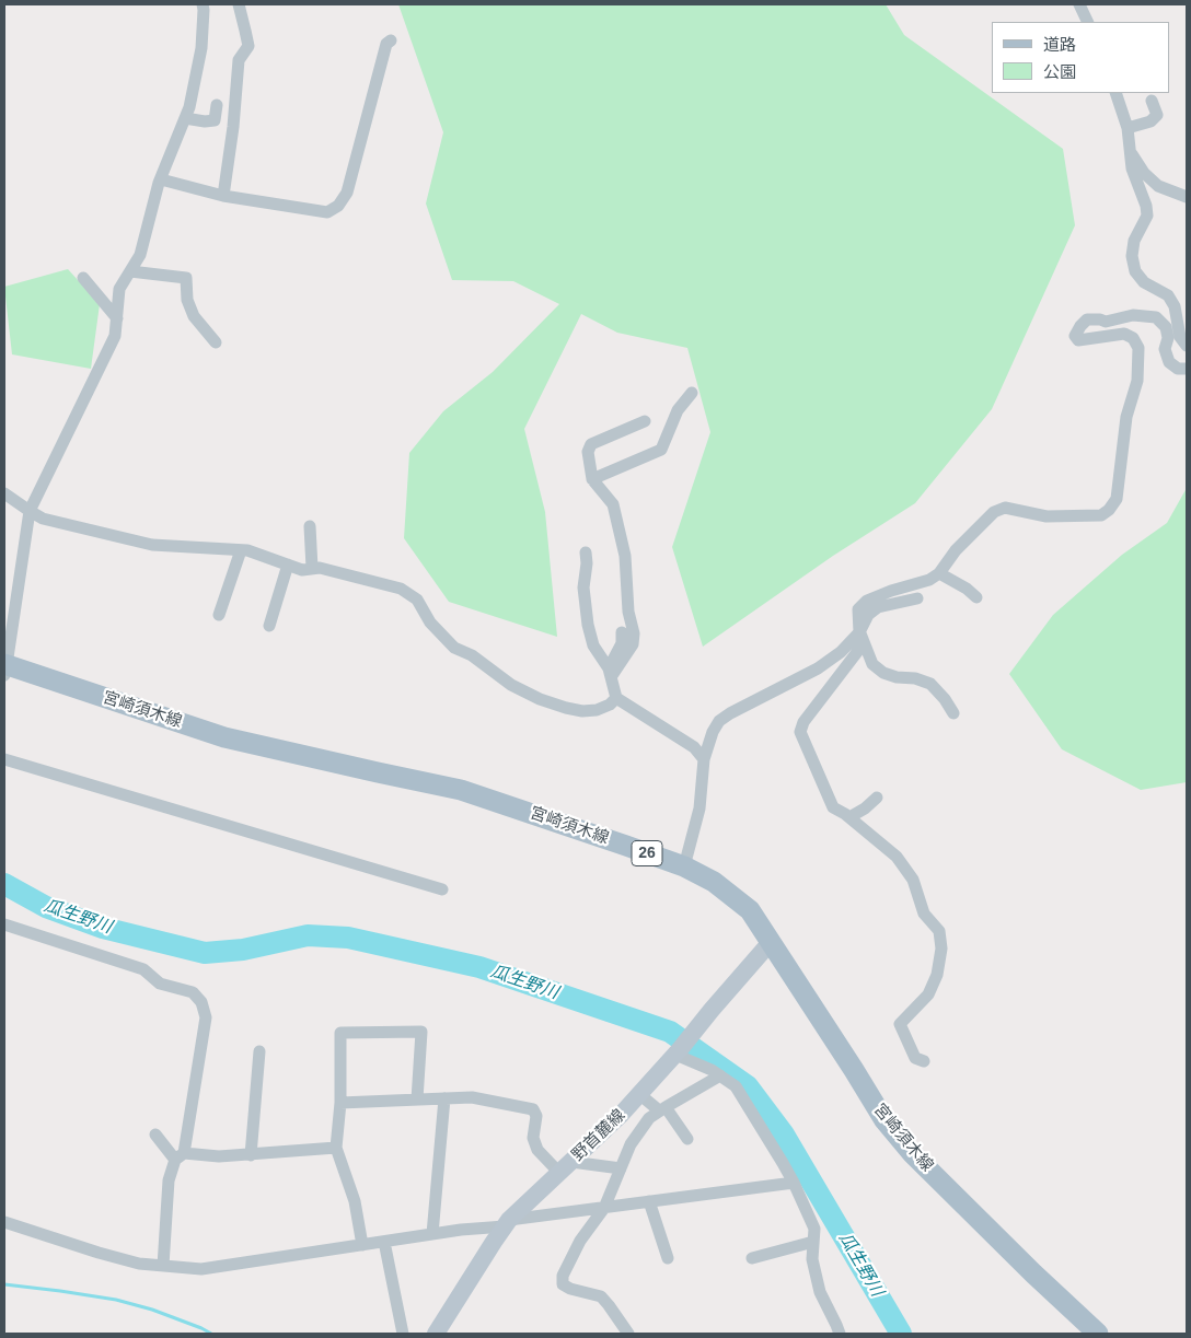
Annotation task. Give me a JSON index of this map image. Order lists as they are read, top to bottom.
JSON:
{
  "streets": {
    "main road": ["宮崎須木線", "26", "野首麓線"]
  },
  "crossings": [
    ["宮崎須木線", "野首麓線"]
  ],
  "water": ["瓜生野川"],
  "legend": ["道路", "公園"]
}
